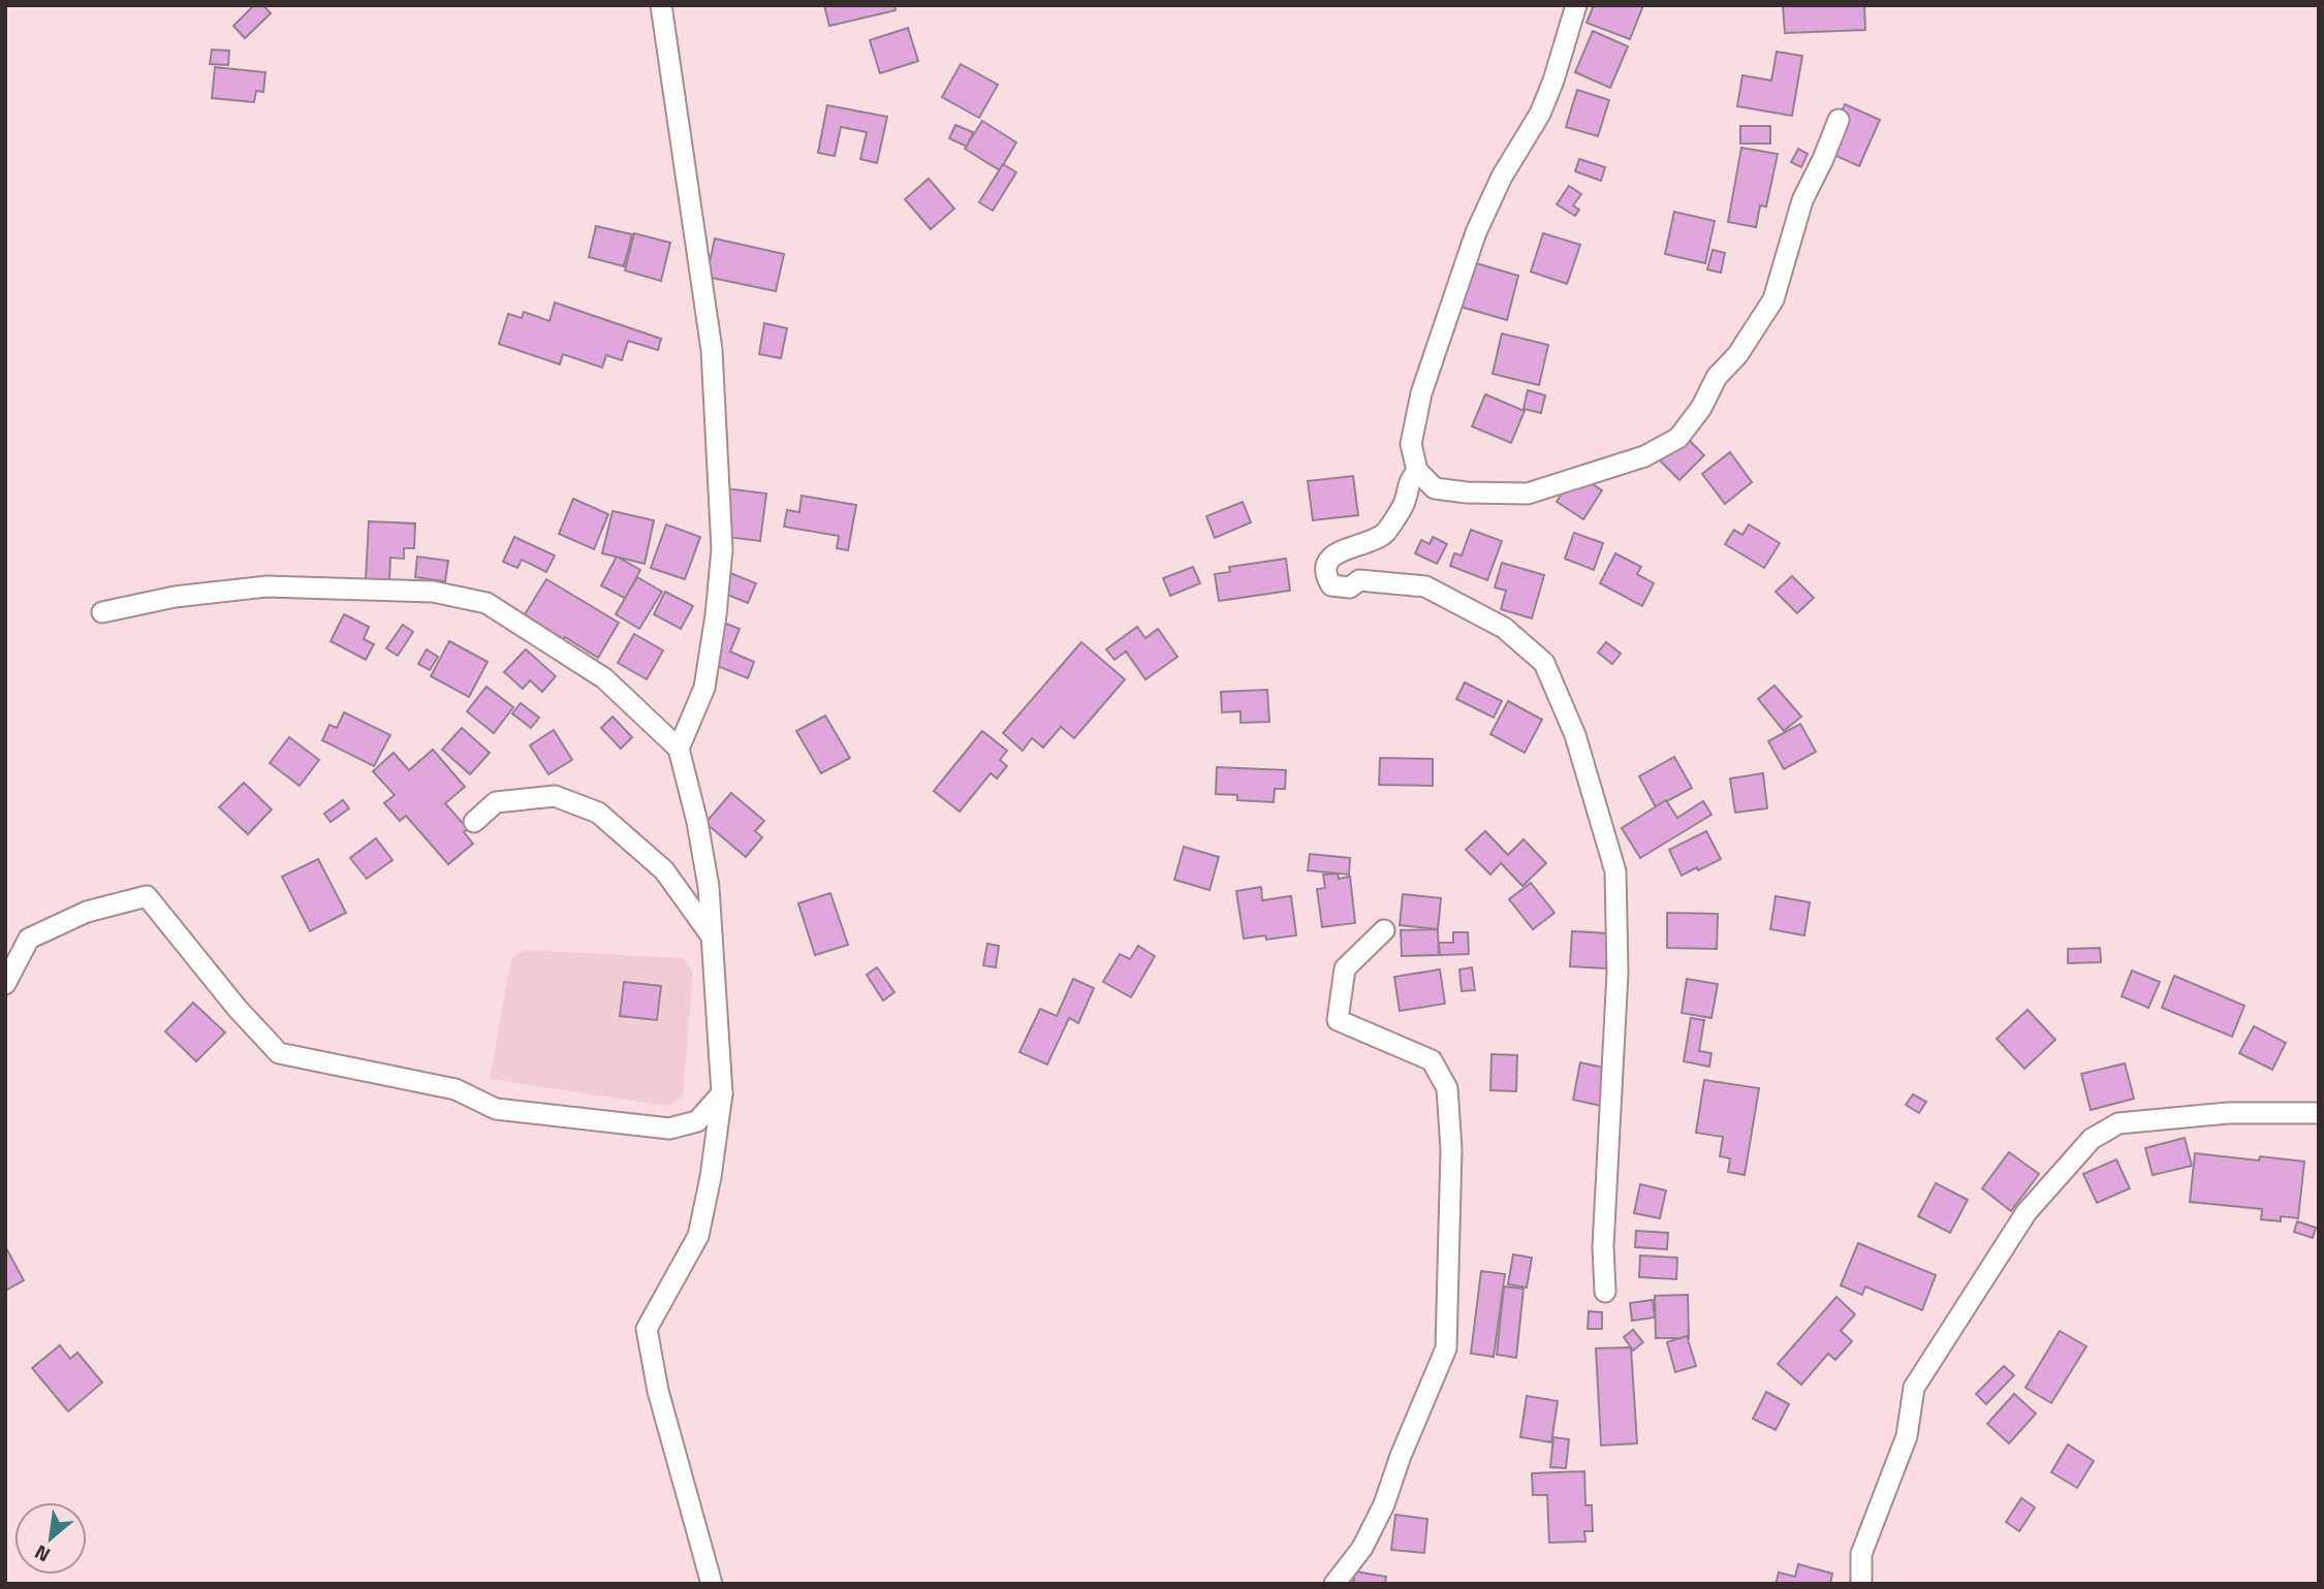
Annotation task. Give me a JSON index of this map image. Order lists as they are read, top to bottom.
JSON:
{
  "north": "bottom left"
}
